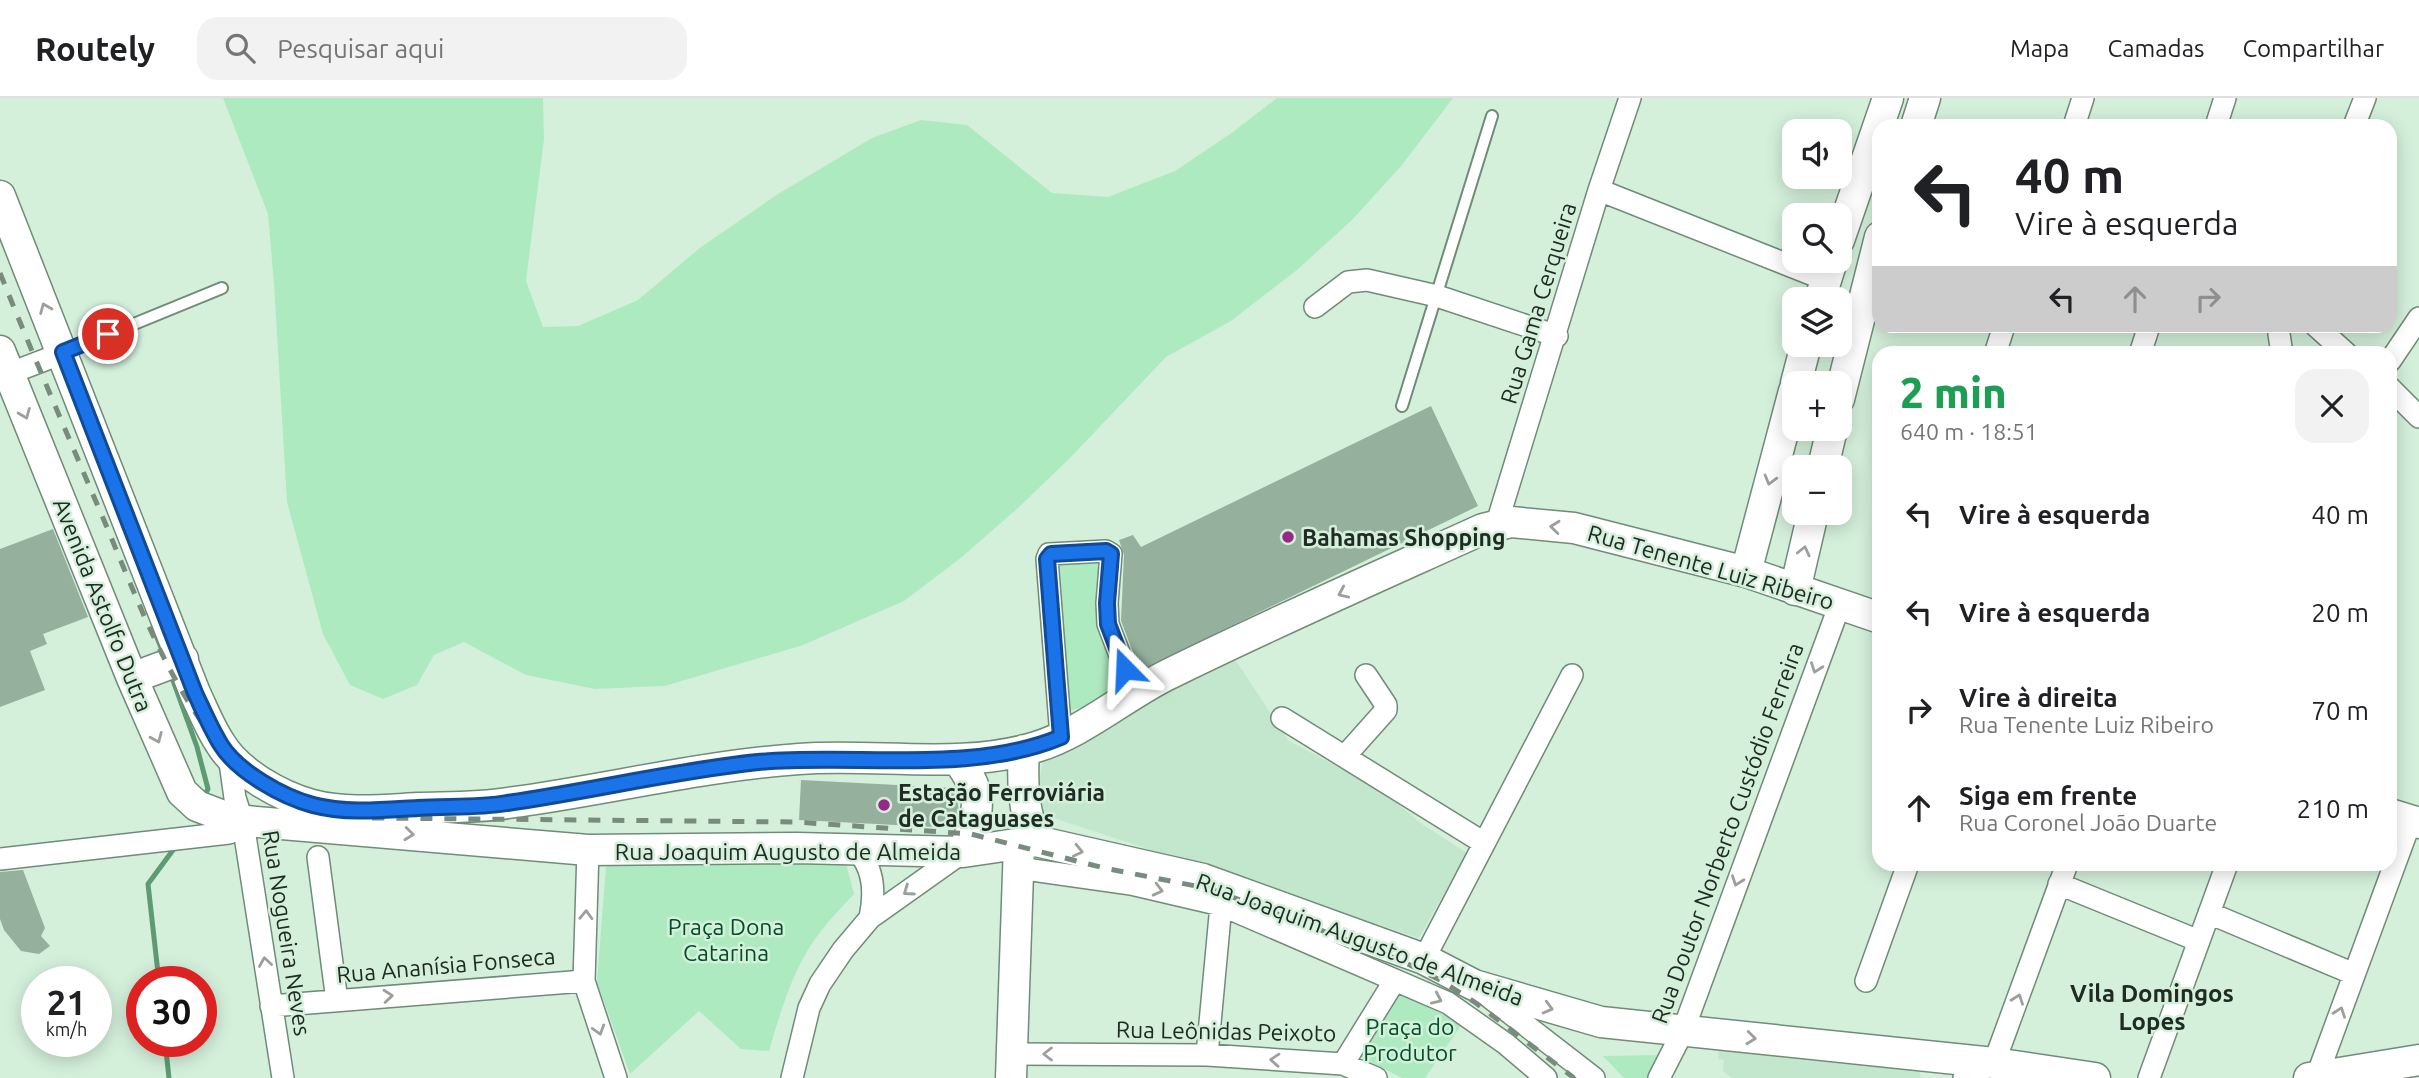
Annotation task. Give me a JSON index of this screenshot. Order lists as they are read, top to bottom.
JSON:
{
  "streets": {
    "main road": ["Rua Tenente Luiz Ribeiro", "Avenida Astolfo Dutra", "Rua Joaquim Augusto de Almeida"],
    "street": [
      "Rua Gama Cerqueira",
      "Rua Doutor Norberto Custódio Ferreira",
      "Rua Nogueira Neves",
      "Rua Ananísia Fonseca",
      "Rua Leônidas Peixoto"
    ]
  },
  "crossings": [
    ["Rua Gama Cerqueira", "Rua Tenente Luiz Ribeiro"],
    ["Rua Tenente Luiz Ribeiro", "Rua Doutor Norberto Custódio Ferreira"],
    ["Rua Tenente Luiz Ribeiro", "Rua Nogueira Neves"],
    ["Avenida Astolfo Dutra", "Rua Joaquim Augusto de Almeida"],
    ["Avenida Astolfo Dutra", "Rua Nogueira Neves"],
    ["Rua Doutor Norberto Custódio Ferreira", "Rua Joaquim Augusto de Almeida"],
    ["Rua Joaquim Augusto de Almeida", "Rua Nogueira Neves"],
    ["Rua Nogueira Neves", "Rua Ananísia Fonseca"]
  ],
  "one_way": [
    "Rua Tenente Luiz Ribeiro",
    "Avenida Astolfo Dutra",
    "Rua Doutor Norberto Custódio Ferreira",
    "Rua Joaquim Augusto de Almeida",
    "Rua Ananísia Fonseca"
  ],
  "districts": ["Vila Domingos Lopes"],
  "parks": ["Praça Dona Catarina", "Praça do Produtor"],
  "places": ["Bahamas Shopping", "Estação Ferroviária de Cataguases"],
  "page": {
    "header": "Routely",
    "search": "Pesquisar aqui",
    "nav": ["Mapa", "Camadas", "Compartilhar"],
    "map_buttons": ["+", "−"],
    "turn": ["40 m", "Vire à esquerda"],
    "heading": ["2 min", "640 m · 18:51"],
    "list": [
      {
        "name": "Vire à esquerda",
        "value": "40 m"
      },
      {
        "name": "Vire à esquerda",
        "value": "20 m"
      },
      {
        "name": "Vire à direita",
        "note": "Rua Tenente Luiz Ribeiro",
        "value": "70 m"
      },
      {
        "name": "Siga em frente",
        "note": "Rua Coronel João Duarte",
        "value": "210 m"
      }
    ],
    "speed": "21 km/h",
    "limit": "30"
  }
}
